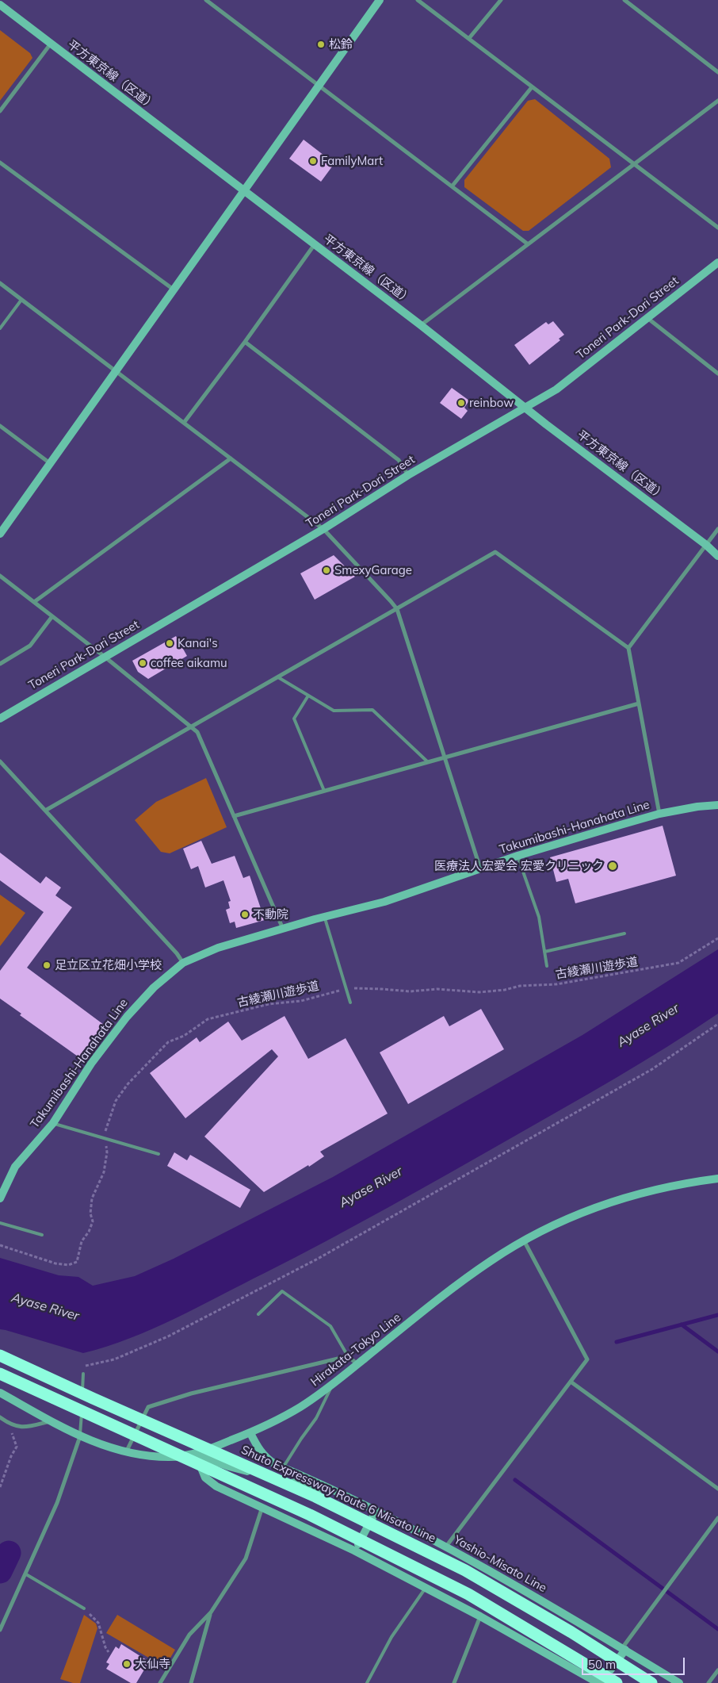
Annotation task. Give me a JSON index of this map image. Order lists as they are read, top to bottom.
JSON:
{
  "streets": {
    "highway": ["Shuto Expressway Route 6 Misato Line"],
    "main road": [
      "平方東京線（区道）",
      "Toneri Park-Dori Street",
      "Takumibashi-Hanahata Line",
      "Hirakata-Tokyo Line",
      "Yashio-Misato Line"
    ],
    "path": ["古綾瀬川遊歩道"]
  },
  "crossings": [
    ["平方東京線（区道）", "Toneri Park-Dori Street"],
    ["Hirakata-Tokyo Line", "Yashio-Misato Line"]
  ],
  "water": ["Ayase River"],
  "places": [
    "松鈴",
    "FamilyMart",
    "reinbow",
    "SmexyGarage",
    "Kanai's",
    "coffee aikamu",
    "医療法人宏愛会 宏愛クリニック",
    "不動院",
    "足立区立花畑小学校",
    "大仙寺"
  ],
  "scale_bar": "50 m"
}
